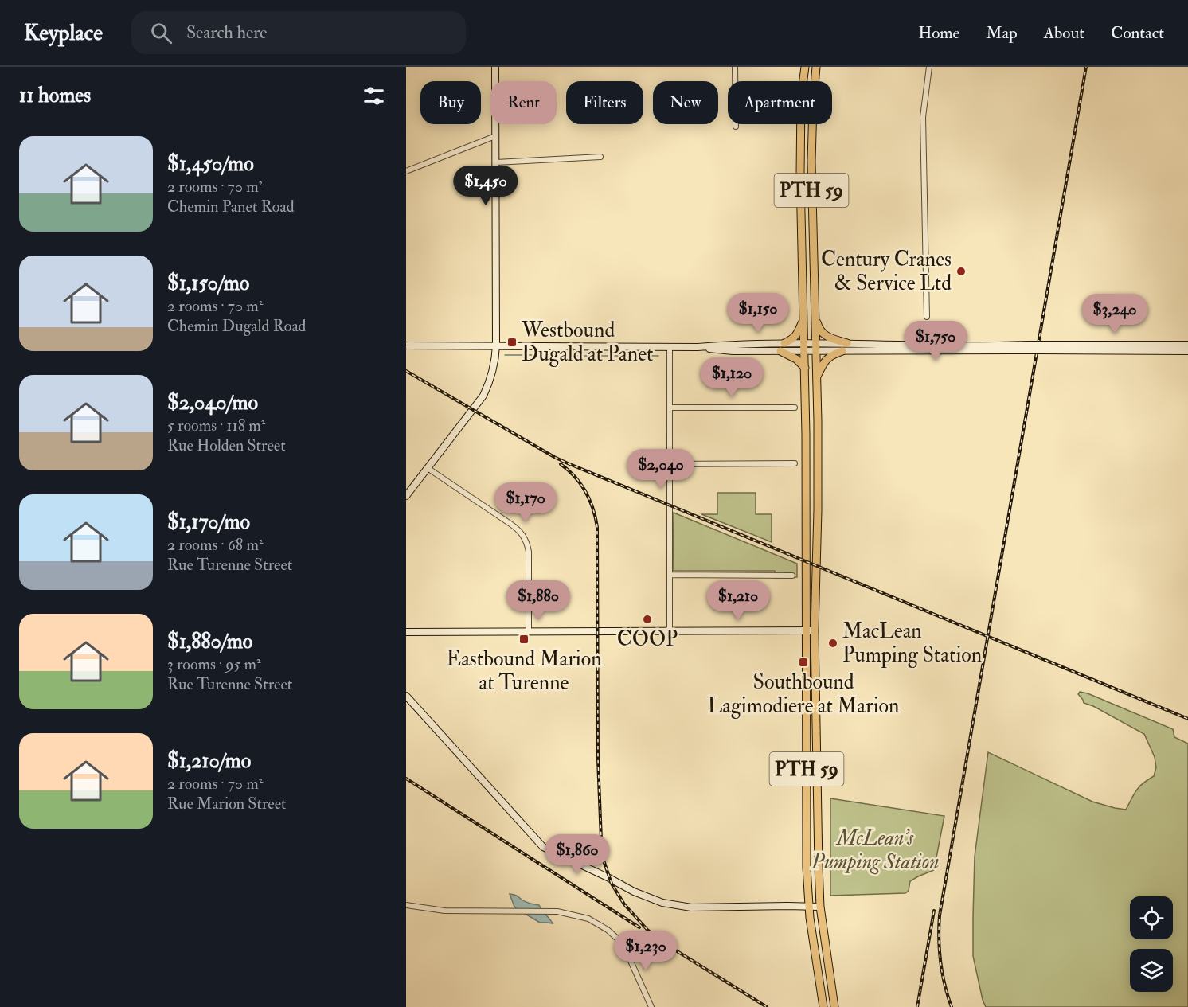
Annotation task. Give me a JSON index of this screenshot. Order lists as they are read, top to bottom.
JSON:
{
  "streets": {
    "main road": ["PTH 59"]
  },
  "parks": ["McLean's Pumping Station"],
  "places": {
    "other": ["Century Cranes & Service Ltd", "COOP", "MacLean Pumping Station"],
    "transit": ["Westbound Dugald at Panet", "Eastbound Marion at Turenne", "Southbound Lagimodiere at Marion"]
  },
  "page": {
    "header": "Keyplace",
    "search": "Search here",
    "nav": [
      "Home",
      "Map",
      "About",
      "Contact"
    ],
    "heading": "11 homes",
    "chip": [
      "Buy",
      "Rent",
      "Filters",
      "New",
      "Apartment"
    ],
    "list": [
      {
        "name": "$1,450/mo",
        "note": "2 rooms · 70 m² · Chemin Panet Road"
      },
      {
        "name": "$1,150/mo",
        "note": "2 rooms · 70 m² · Chemin Dugald Road"
      },
      {
        "name": "$2,040/mo",
        "note": "5 rooms · 118 m² · Rue Holden Street"
      },
      {
        "name": "$1,170/mo",
        "note": "2 rooms · 68 m² · Rue Turenne Street"
      },
      {
        "name": "$1,880/mo",
        "note": "3 rooms · 95 m² · Rue Turenne Street"
      },
      {
        "name": "$1,210/mo",
        "note": "2 rooms · 70 m² · Rue Marion Street"
      }
    ],
    "price": [
      "$1,450",
      "$1,150",
      "$3,240",
      "$1,750",
      "$1,120",
      "$2,040",
      "$1,170",
      "$1,880",
      "$1,210",
      "$1,860",
      "$1,230"
    ]
  }
}
